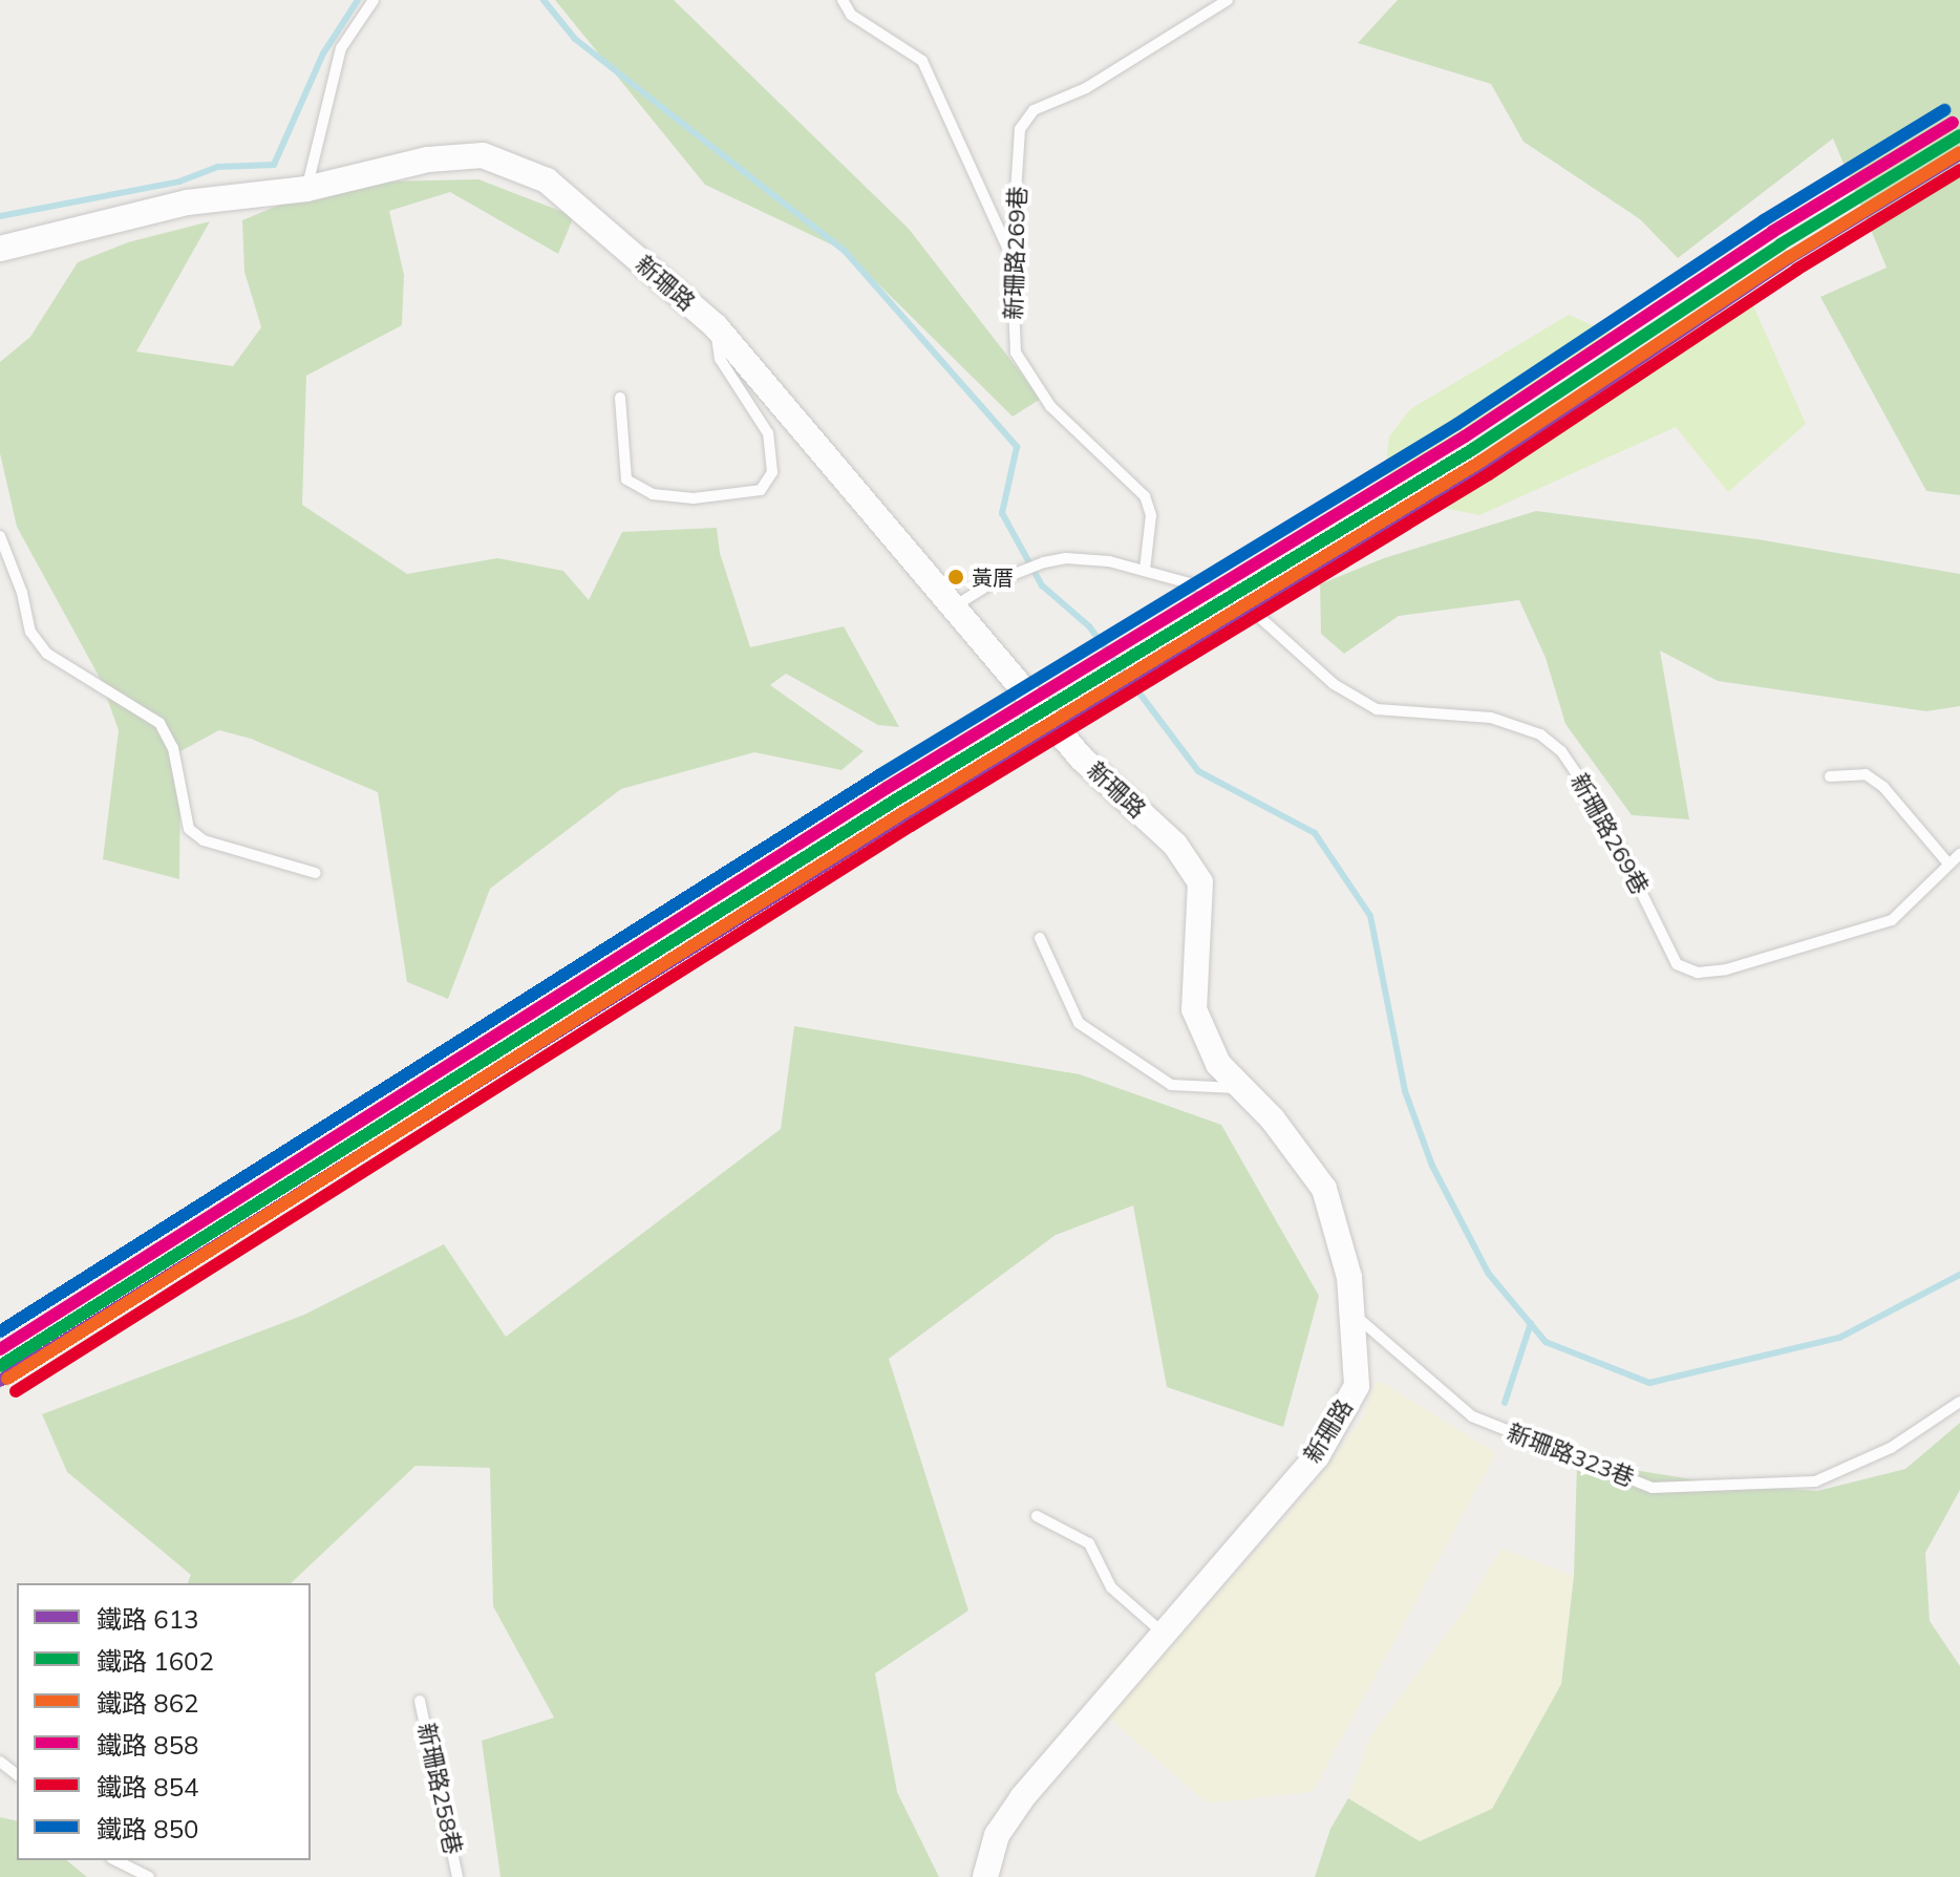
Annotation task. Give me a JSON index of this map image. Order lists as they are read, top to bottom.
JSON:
{
  "streets": {
    "street": ["新珊路"],
    "lane": ["新珊路269巷", "新珊路323巷", "新珊路258巷"]
  },
  "crossings": [
    ["新珊路269巷", "新珊路"],
    ["新珊路", "新珊路323巷"]
  ],
  "places": ["黃厝"],
  "lines": [
    "rail line 850",
    "rail line 858",
    "rail line 1602",
    "rail line 862",
    "rail line 613",
    "rail line 854"
  ],
  "legend": [
    "鐵路 613",
    "鐵路 1602",
    "鐵路 862",
    "鐵路 858",
    "鐵路 854",
    "鐵路 850"
  ]
}
